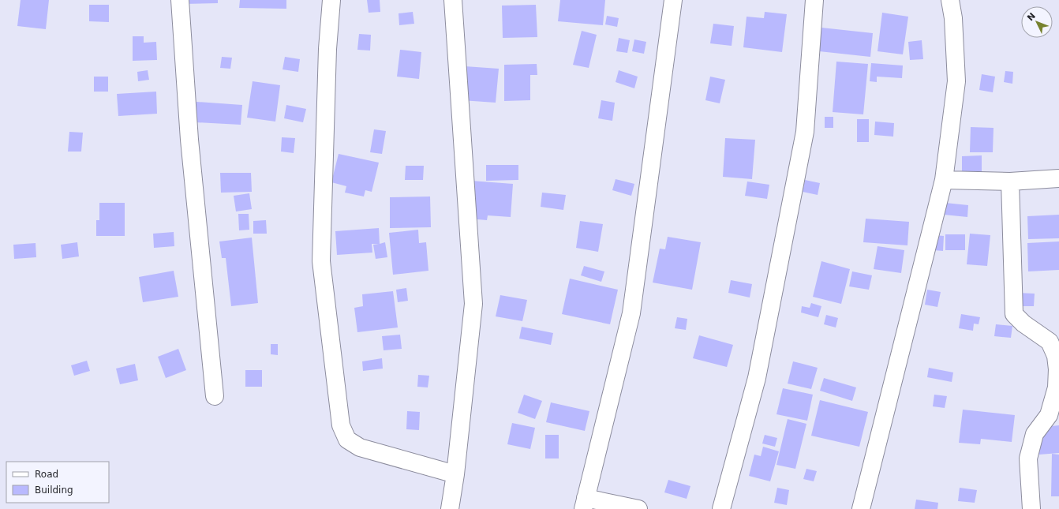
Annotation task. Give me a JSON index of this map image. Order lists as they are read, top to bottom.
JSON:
{
  "legend": ["Road", "Building"],
  "north": "top left"
}
